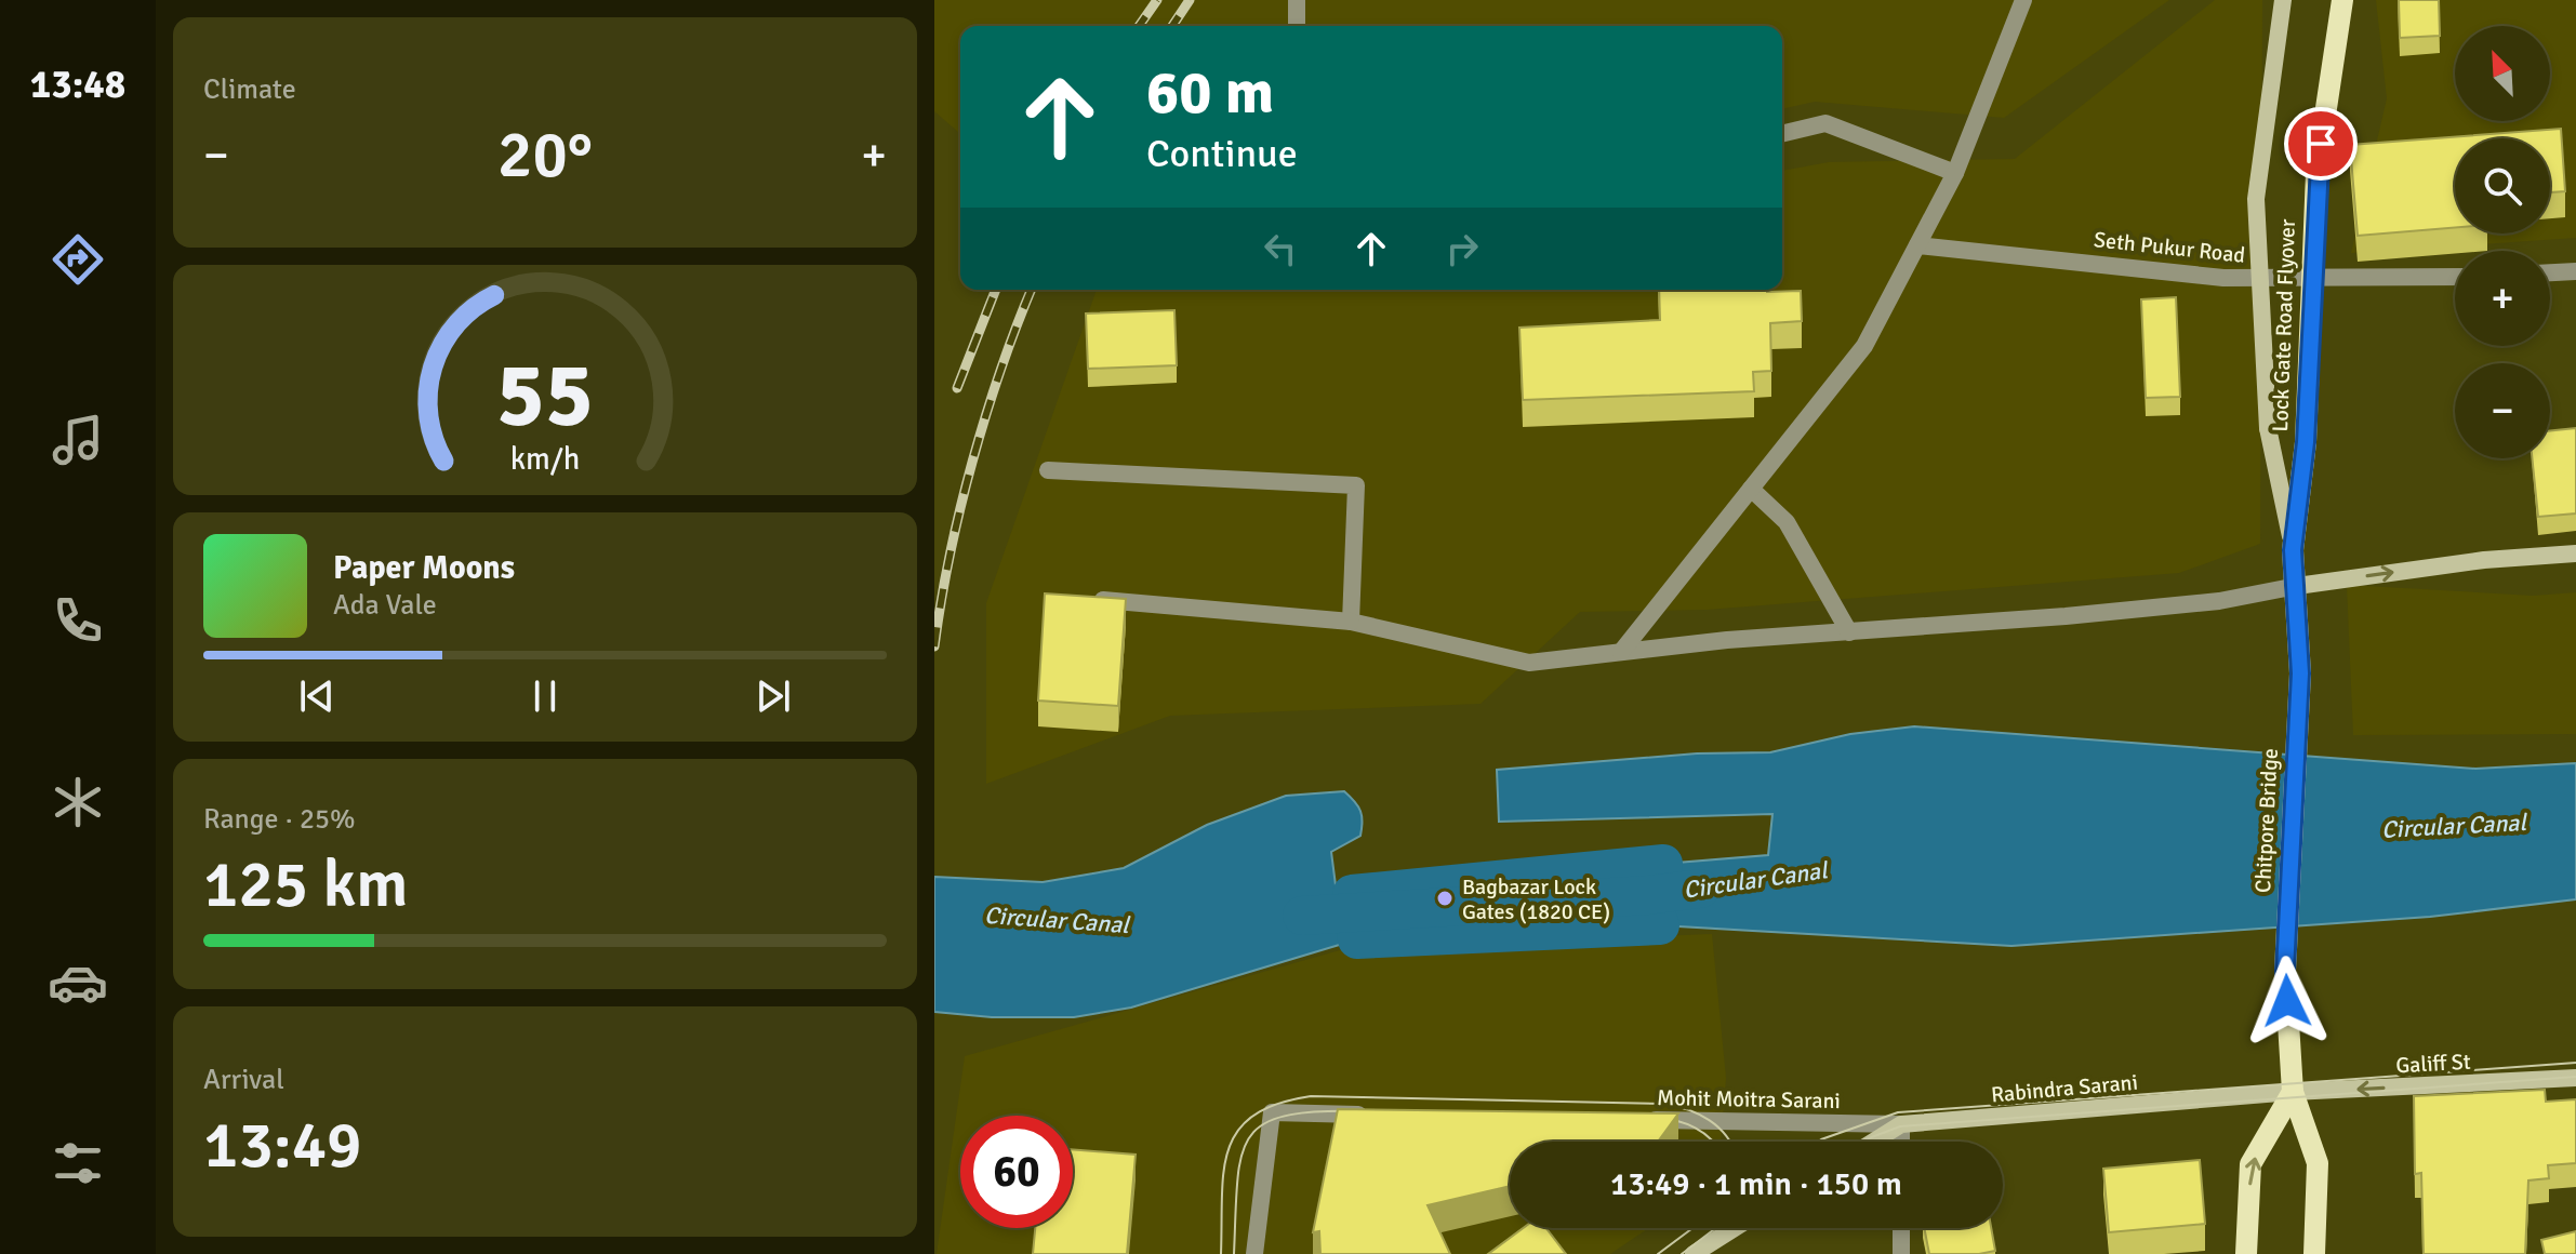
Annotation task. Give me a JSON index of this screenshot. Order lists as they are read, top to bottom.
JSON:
{
  "streets": {
    "main road": [
      "Lock Gate Road Flyover",
      "Chitpore Bridge",
      "Galiff St",
      "Rabindra Sarani"
    ],
    "street": ["Seth Pukur Road", "Mohit Moitra Sarani"]
  },
  "crossings": [
    ["Lock Gate Road Flyover", "Chitpore Bridge"],
    ["Chitpore Bridge", "Galiff St"],
    ["Chitpore Bridge", "Rabindra Sarani"],
    ["Galiff St", "Rabindra Sarani"],
    ["Rabindra Sarani", "Mohit Moitra Sarani"]
  ],
  "one_way": ["Galiff St"],
  "water": ["Circular Canal"],
  "places": ["Bagbazar Lock Gates (1820 CE)"],
  "north": "top left",
  "page": {
    "tabs": "13:48",
    "tile": [
      "Climate",
      ["Range · 25%", "125 km"],
      ["Arrival", "13:49"]
    ],
    "map_buttons": ["+", "−"],
    "turn": ["60 m", "Continue"],
    "heat": ["−", "20°", "+"],
    "song": ["Paper Moons", "Ada Vale"],
    "limit": "60",
    "trip": "13:49 · 1 min · 150 m",
    "gauge": ["55", "km/h"]
  }
}
